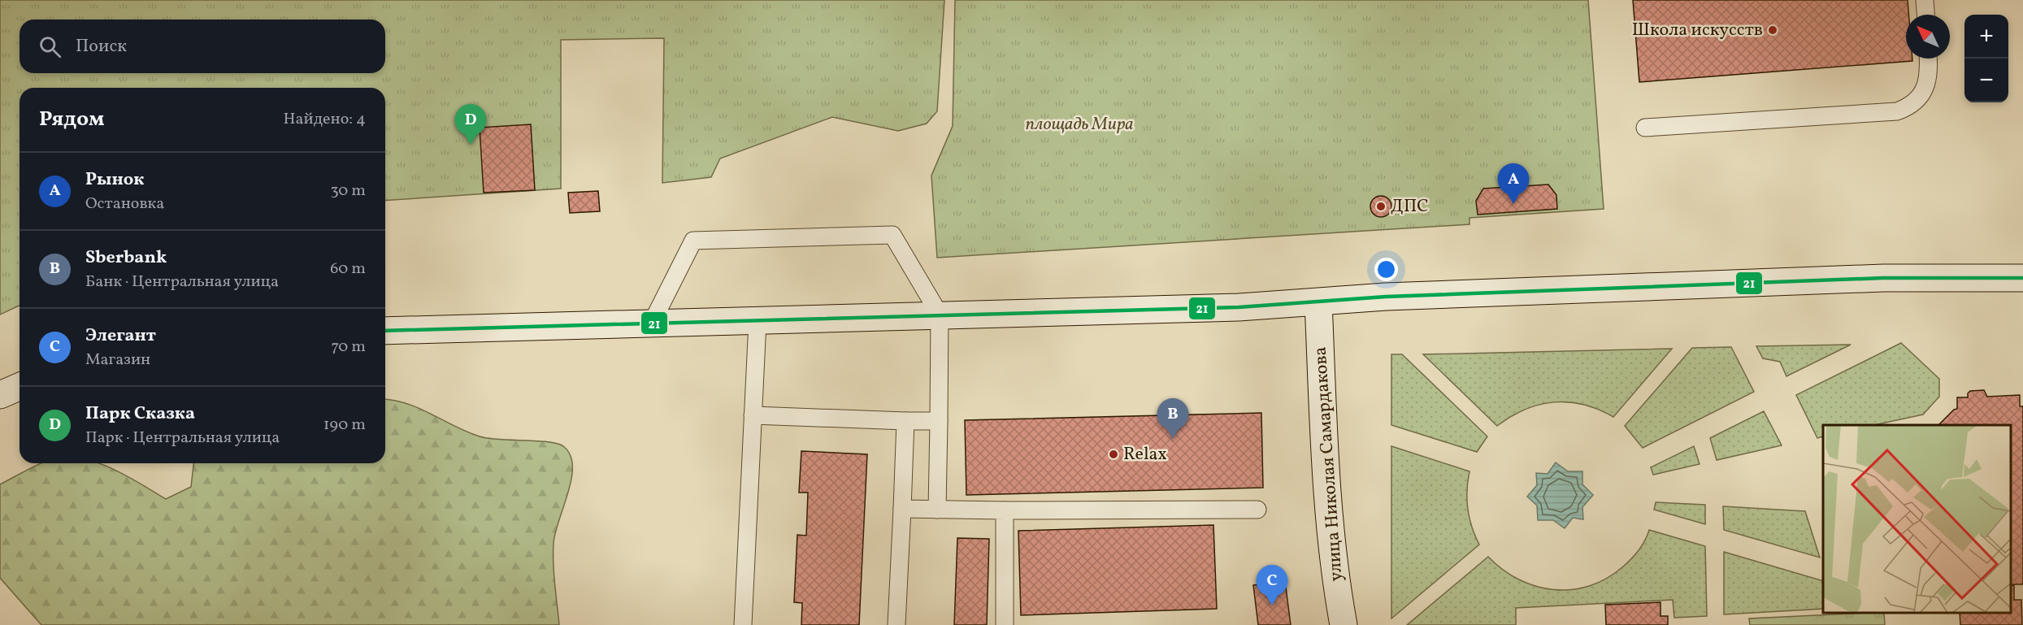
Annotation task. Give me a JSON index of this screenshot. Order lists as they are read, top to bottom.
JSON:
{
  "streets": {
    "main road": ["улица Николая Самардакова"]
  },
  "parks": ["площадь Мира"],
  "places": ["Школа искусств", "ДПС", "Relax"],
  "lines": ["transit line 21"],
  "north": "top left",
  "page": {
    "map_buttons": ["+", "−"],
    "search": "Поиск",
    "heading": ["Рядом", "Найдено: 4"],
    "pins": [
      "D",
      "A",
      "B",
      "C"
    ],
    "list": [
      {
        "mark": "A",
        "name": "Рынок",
        "note": "Остановка",
        "value": "30 m"
      },
      {
        "mark": "B",
        "name": "Sberbank",
        "note": "Банк · Центральная улица",
        "value": "60 m"
      },
      {
        "mark": "C",
        "name": "Элегант",
        "note": "Магазин",
        "value": "70 m"
      },
      {
        "mark": "D",
        "name": "Парк Сказка",
        "note": "Парк · Центральная улица",
        "value": "190 m"
      }
    ]
  }
}
